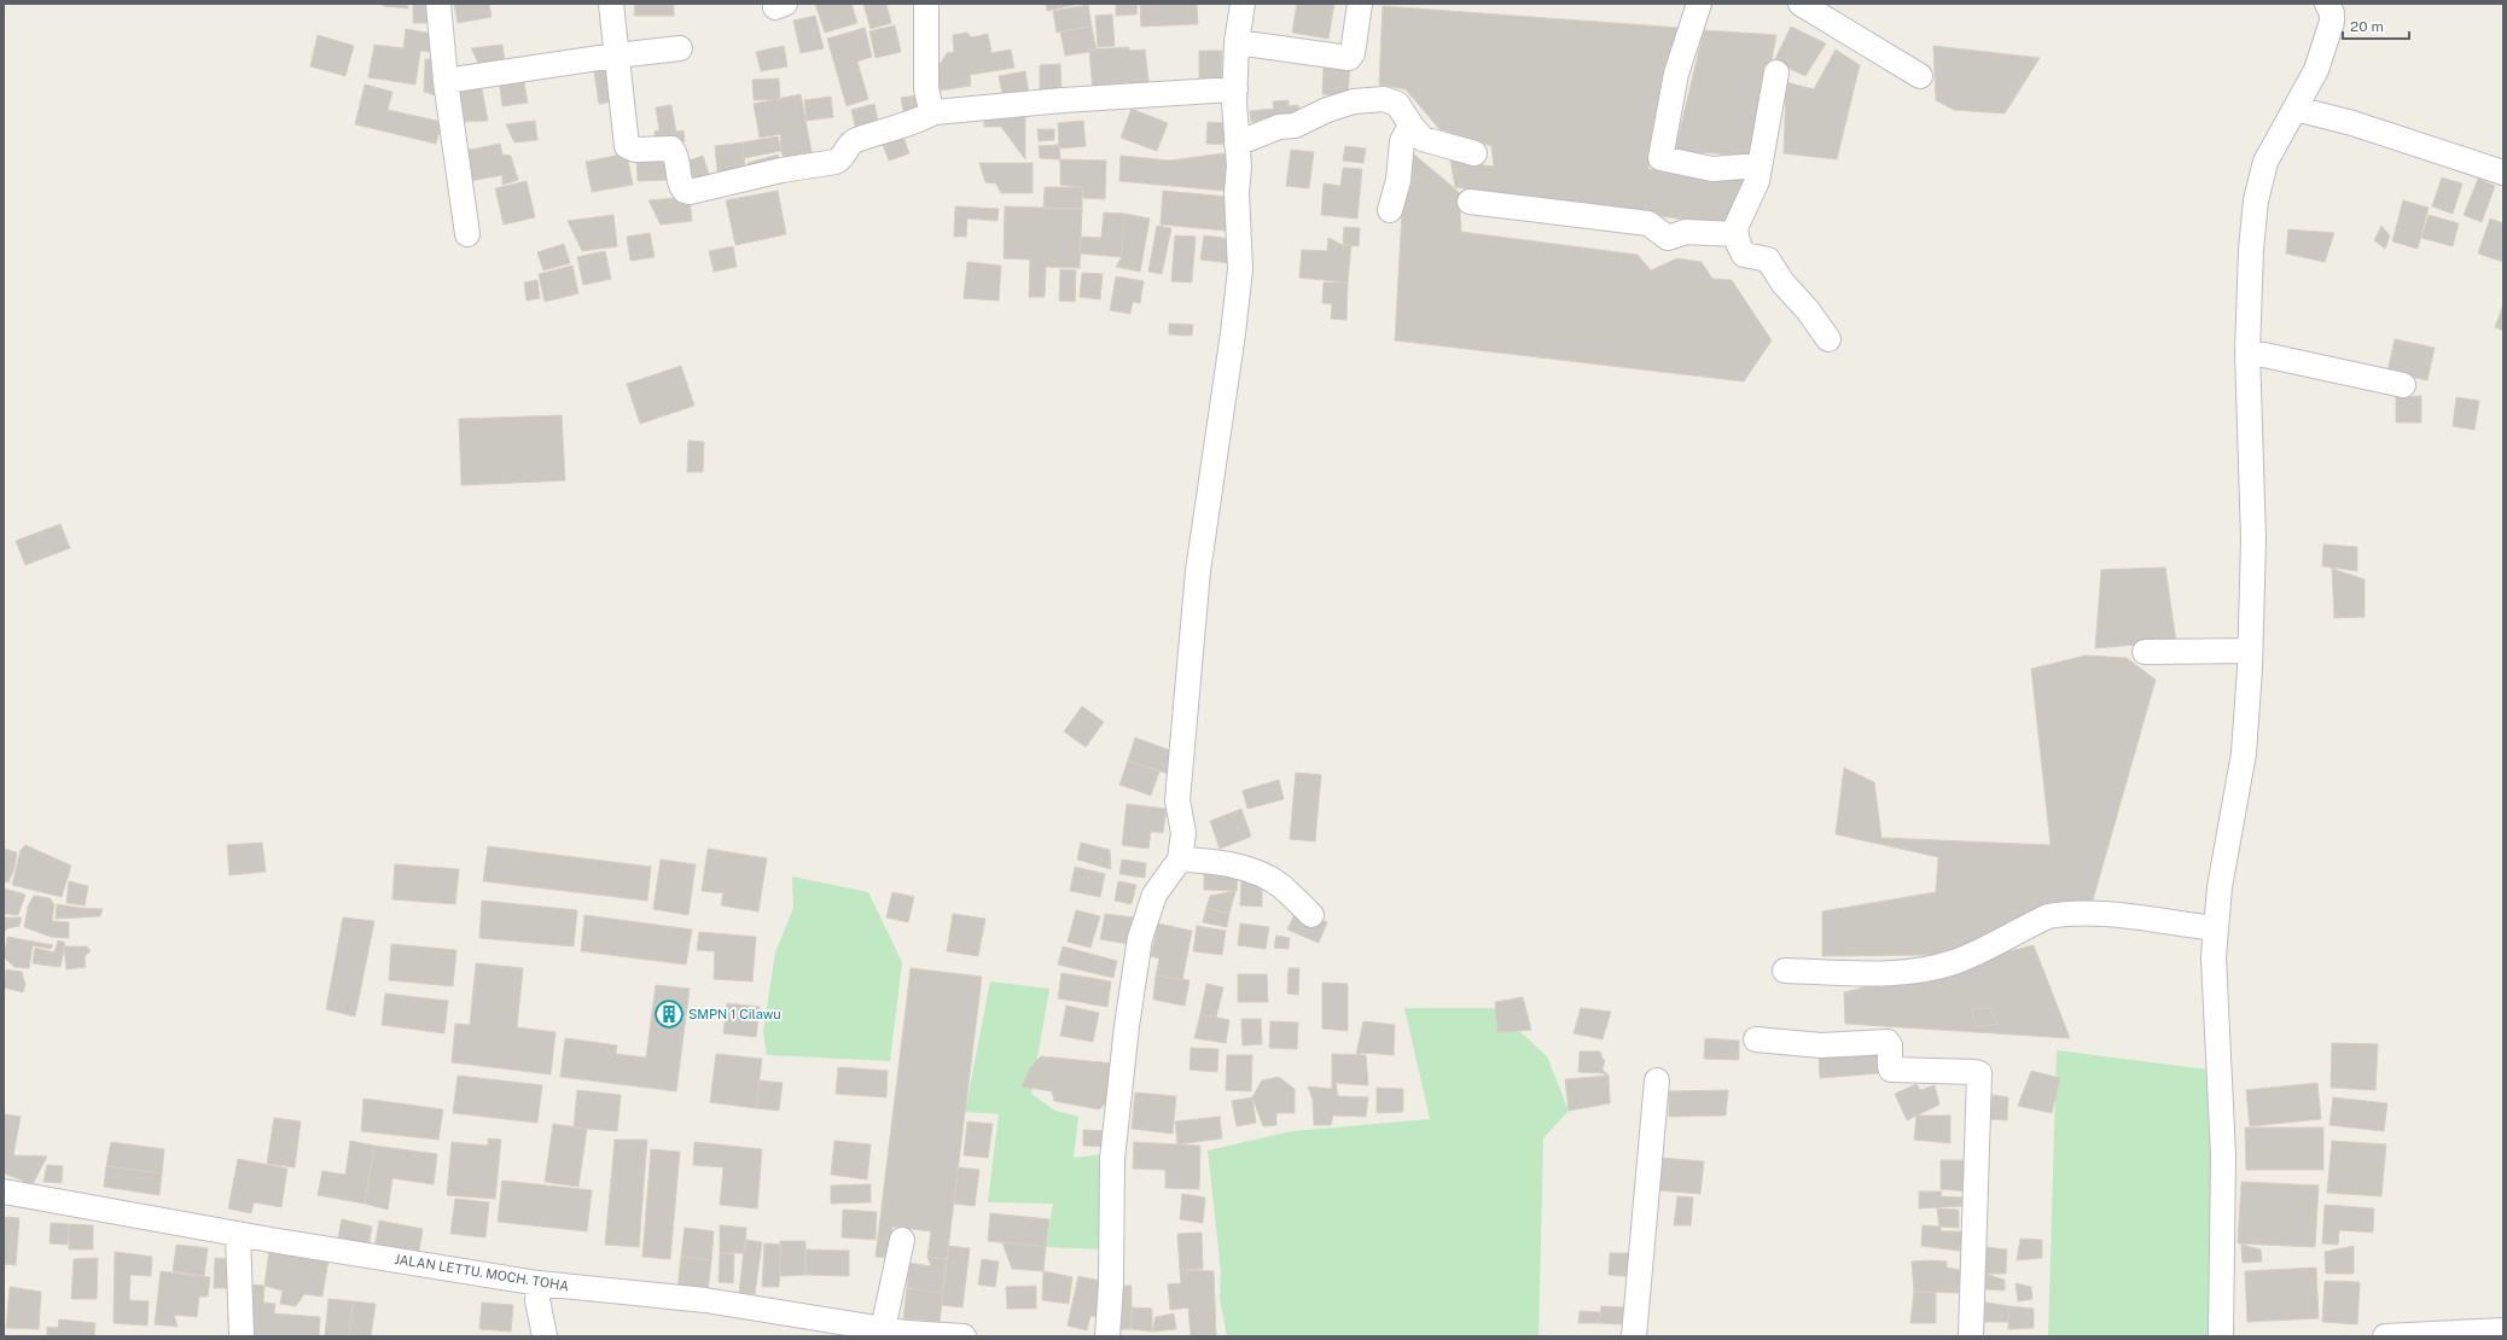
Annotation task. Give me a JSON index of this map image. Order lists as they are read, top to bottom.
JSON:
{
  "streets": {
    "street": ["JALAN LETTU. MOCH. TOHA"]
  },
  "places": {
    "building": ["SMPN 1 Cilawu"]
  },
  "scale_bar": "20 m"
}
